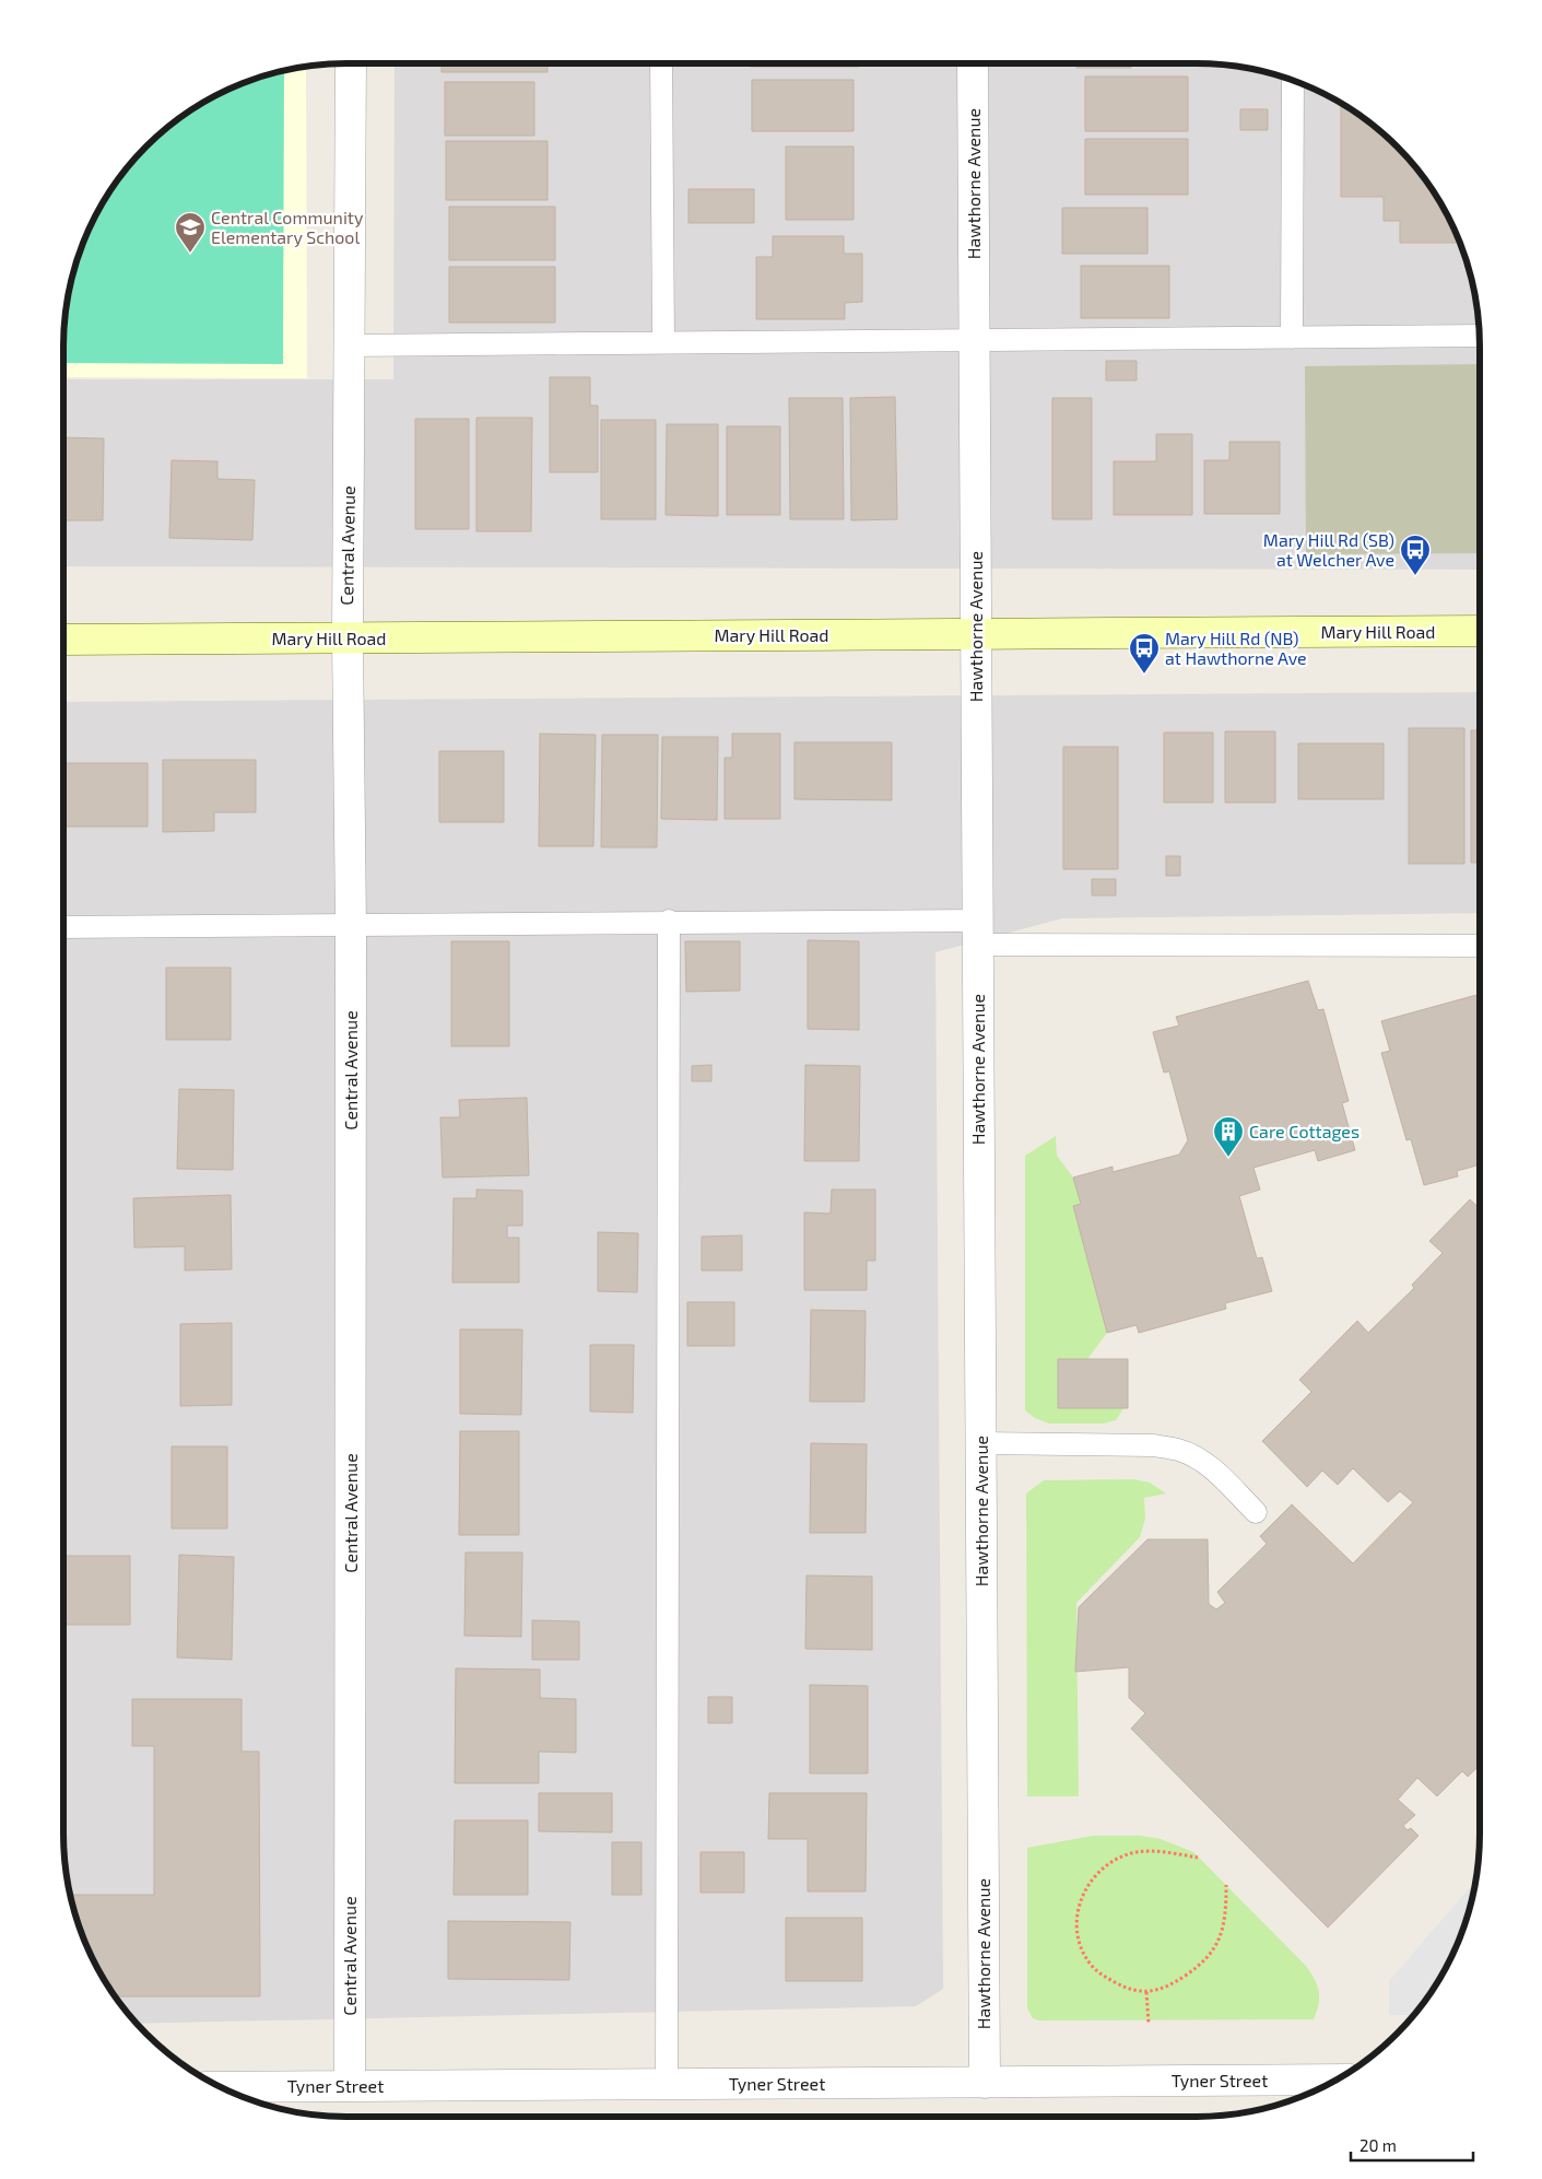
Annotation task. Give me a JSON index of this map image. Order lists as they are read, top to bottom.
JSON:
{
  "streets": {
    "street": [
      "Hawthorne Avenue",
      "Central Avenue",
      "Mary Hill Road",
      "Tyner Street"
    ]
  },
  "crossings": [
    ["Hawthorne Avenue", "Mary Hill Road"],
    ["Hawthorne Avenue", "Tyner Street"],
    ["Central Avenue", "Mary Hill Road"],
    ["Central Avenue", "Tyner Street"]
  ],
  "places": {
    "school or university": ["Central Community Elementary School"],
    "bus stop": ["Mary Hill Rd (SB) at Welcher Ave", "Mary Hill Rd (NB) at Hawthorne Ave"],
    "building": ["Care Cottages"]
  },
  "scale_bar": "20 m"
}
